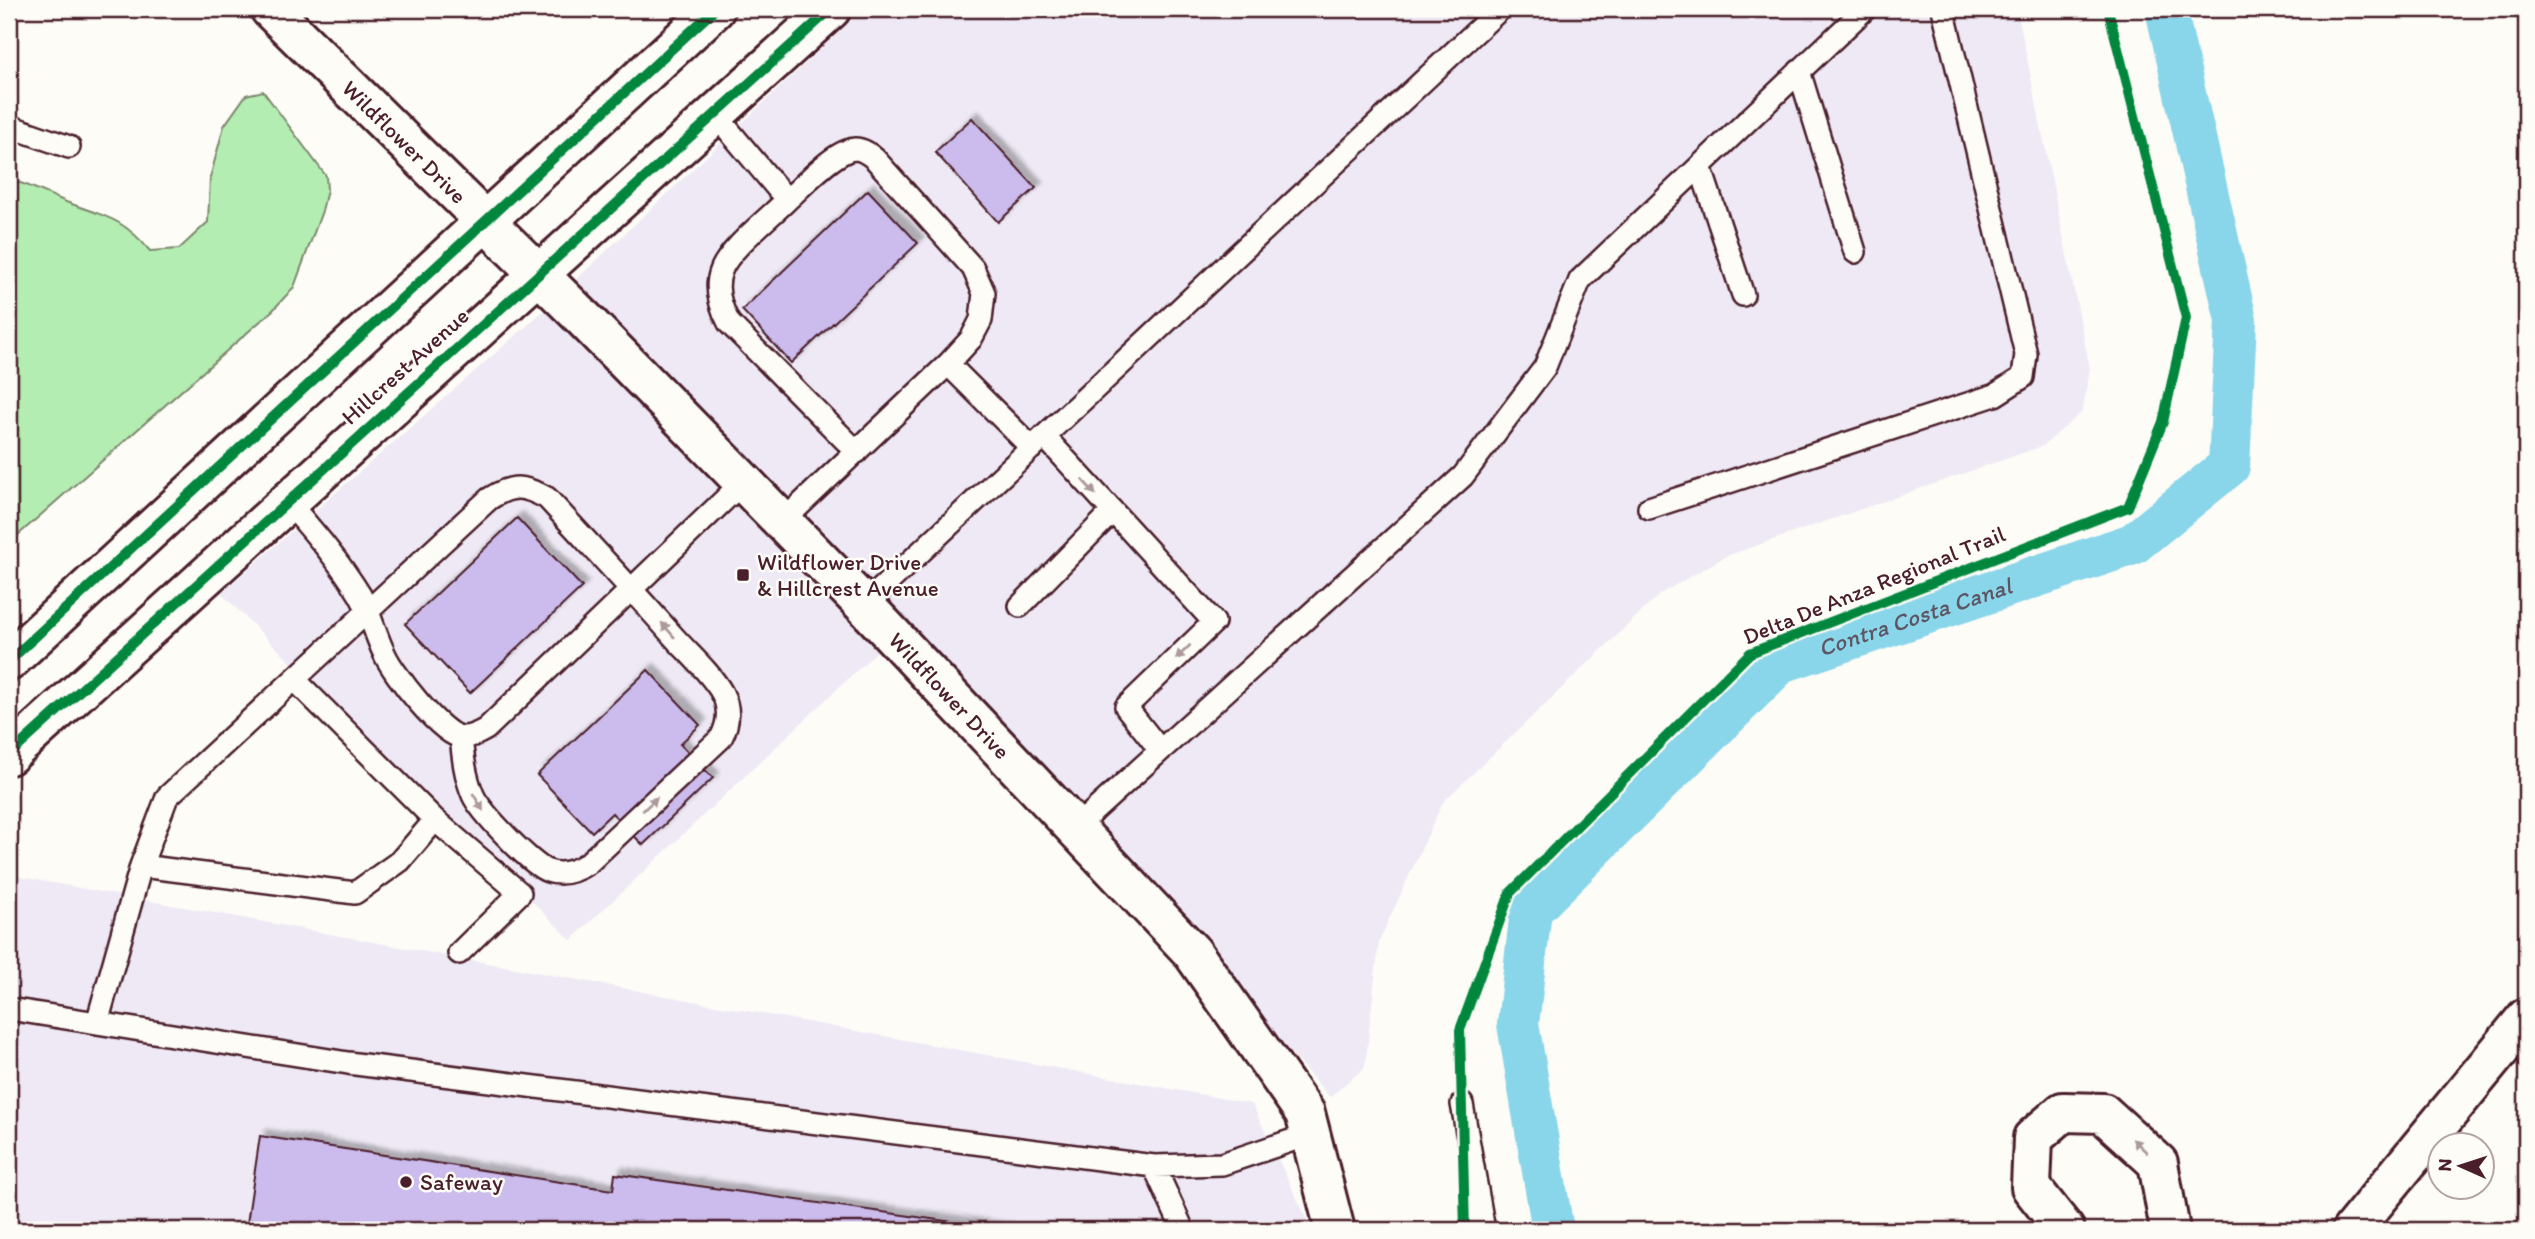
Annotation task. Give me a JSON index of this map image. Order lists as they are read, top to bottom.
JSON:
{
  "streets": {
    "street": ["Wildflower Drive", "Hillcrest Avenue"],
    "cycle path": ["Delta De Anza Regional Trail"]
  },
  "crossings": [
    ["Wildflower Drive", "Hillcrest Avenue"]
  ],
  "water": ["Contra Costa Canal"],
  "places": {
    "transit": ["Wildflower Drive & Hillcrest Avenue"],
    "other": ["Safeway"]
  },
  "north": "left"
}
